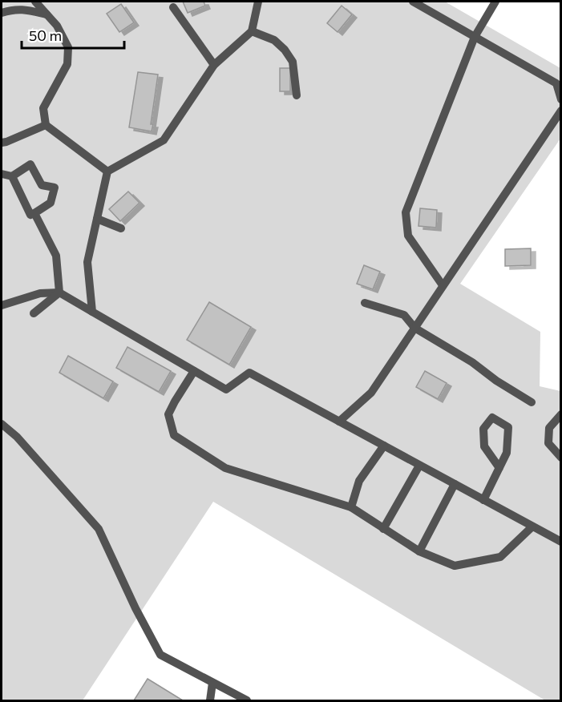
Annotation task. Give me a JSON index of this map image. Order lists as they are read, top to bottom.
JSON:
{
  "scale_bar": "50 m"
}
